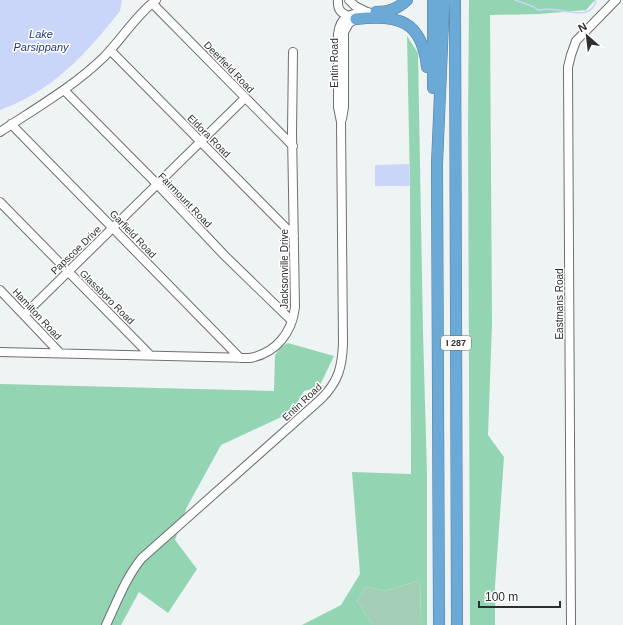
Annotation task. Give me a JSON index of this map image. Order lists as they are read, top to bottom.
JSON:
{
  "streets": {
    "highway": ["I 287"],
    "street": [
      "Entin Road",
      "Deerfield Road",
      "Eldora Road",
      "Fairmount Road",
      "Garfield Road",
      "Papscoe Drive",
      "Jacksonville Drive",
      "Glassboro Road",
      "Eastmans Road",
      "Hamilton Road"
    ]
  },
  "crossings": [
    ["Deerfield Road", "Papscoe Drive"],
    ["Deerfield Road", "Jacksonville Drive"],
    ["Eldora Road", "Papscoe Drive"],
    ["Eldora Road", "Jacksonville Drive"],
    ["Fairmount Road", "Papscoe Drive"],
    ["Fairmount Road", "Jacksonville Drive"],
    ["Garfield Road", "Papscoe Drive"],
    ["Garfield Road", "Jacksonville Drive"],
    ["Papscoe Drive", "Glassboro Road"],
    ["Papscoe Drive", "Hamilton Road"],
    ["Jacksonville Drive", "Glassboro Road"],
    ["Jacksonville Drive", "Hamilton Road"]
  ],
  "water": ["Lake Parsippany"],
  "scale_bar": "100 m",
  "north": "top left"
}
